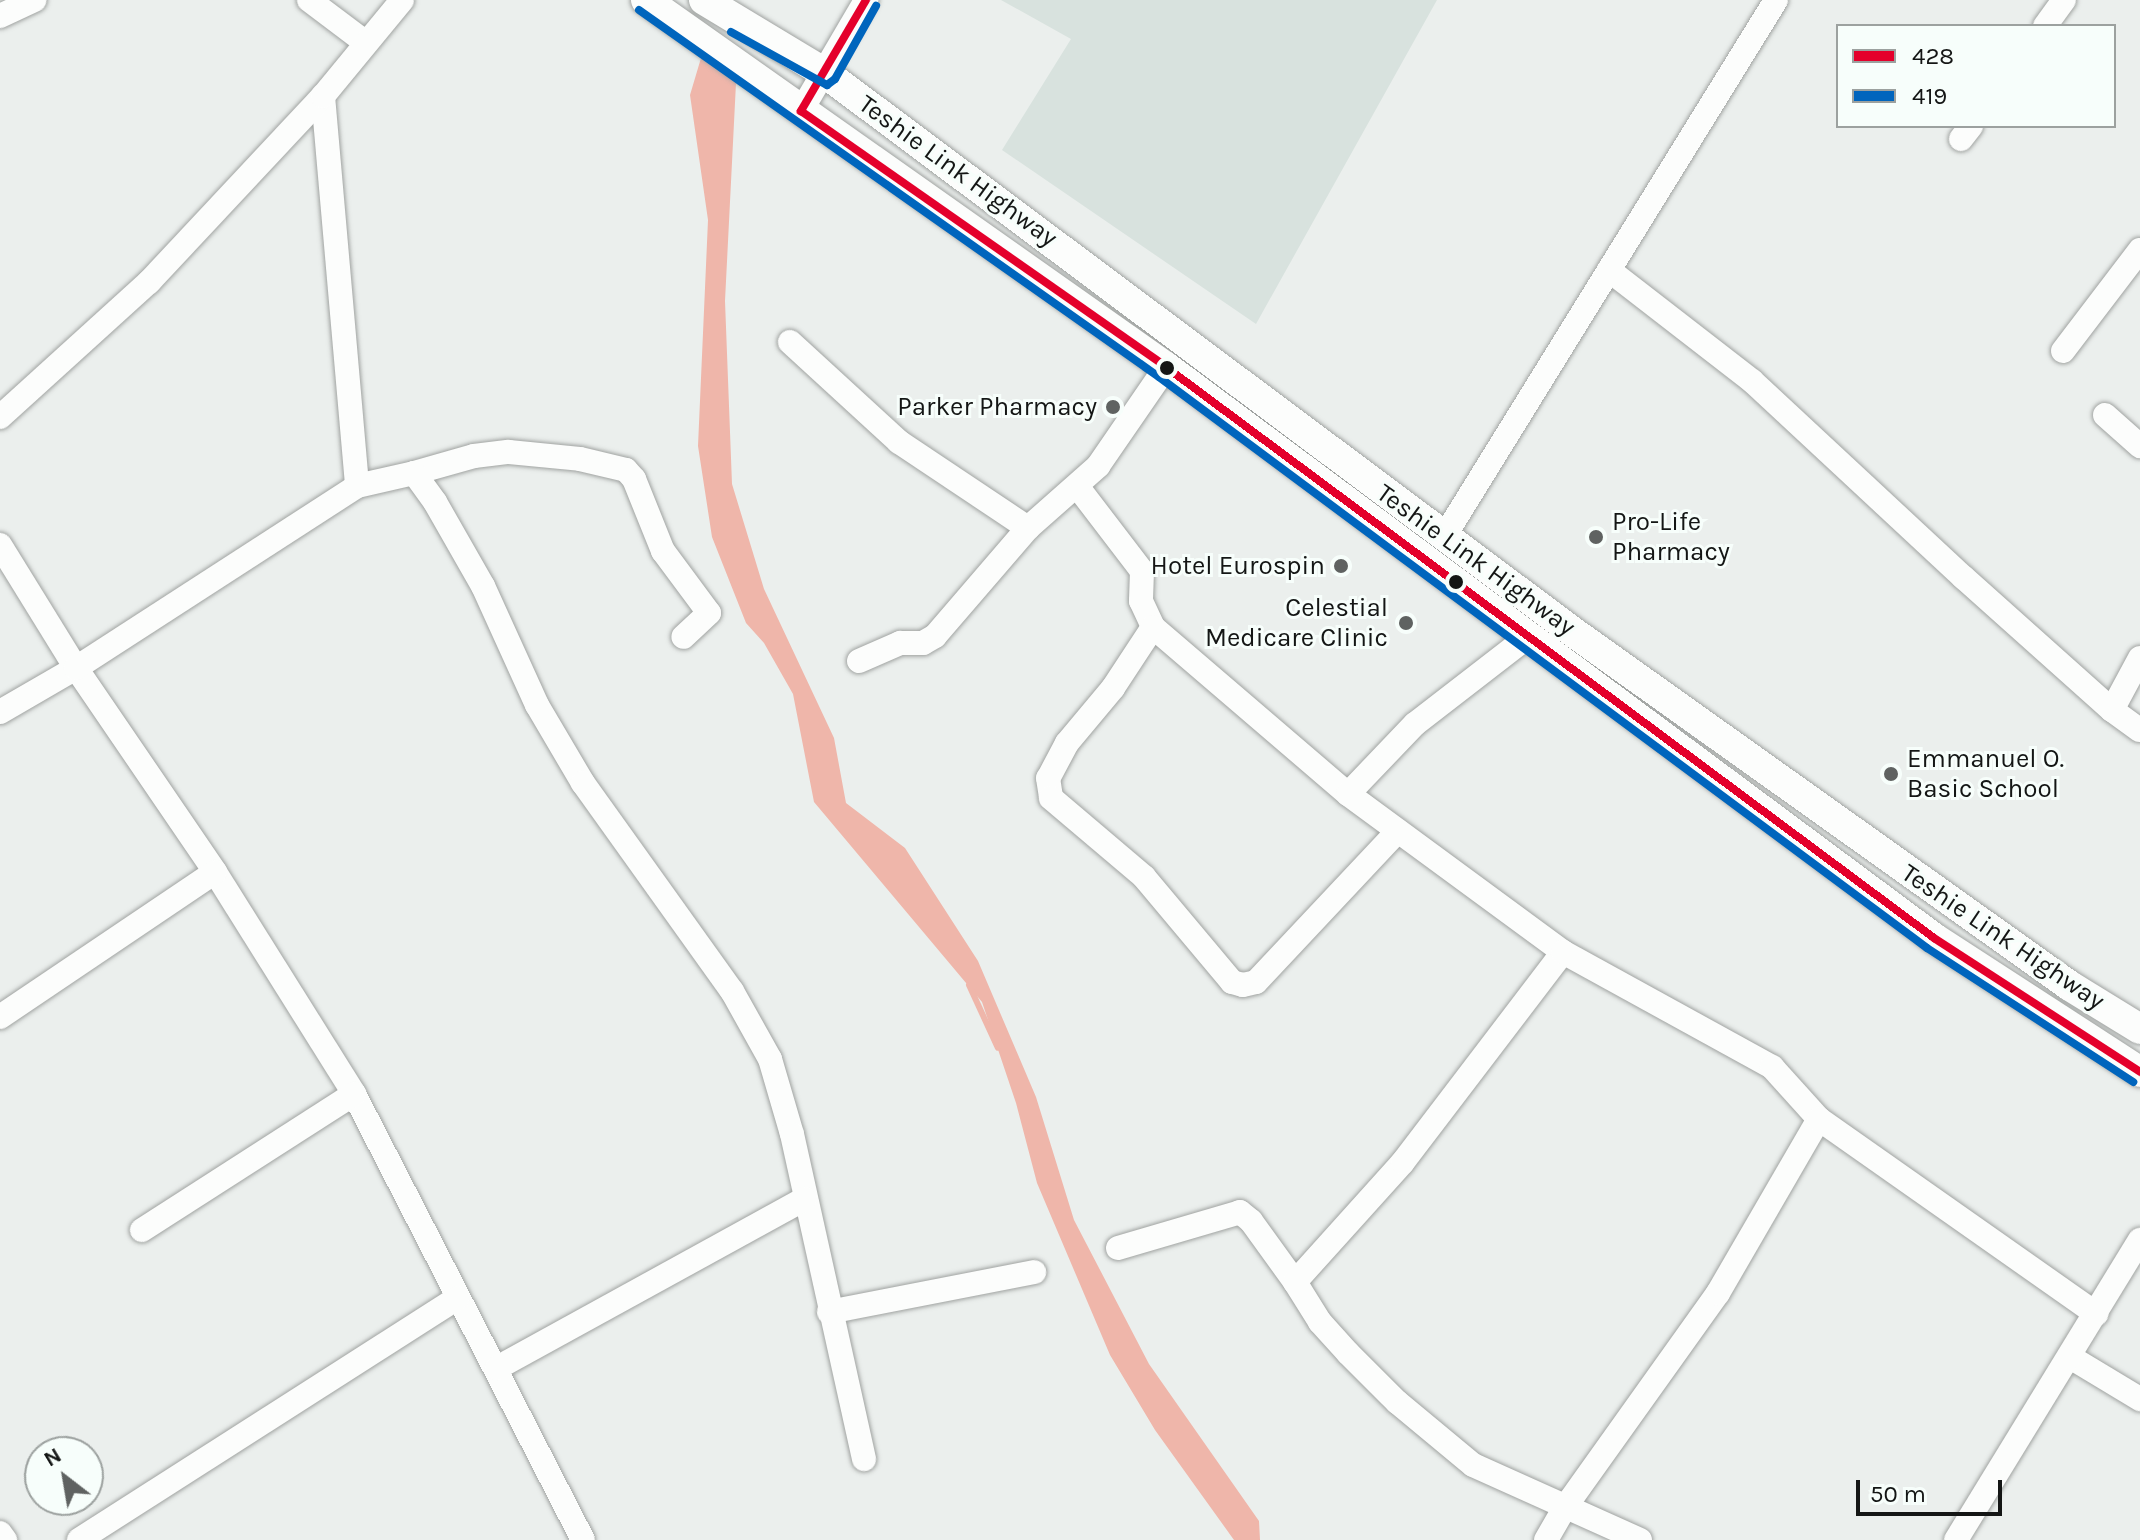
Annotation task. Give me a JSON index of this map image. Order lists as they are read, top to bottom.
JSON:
{
  "streets": {
    "main road": ["Teshie Link Highway"]
  },
  "places": [
    "Parker Pharmacy",
    "Pro-Life Pharmacy",
    "Hotel Eurospin",
    "Celestial Medicare Clinic",
    "Emmanuel O. Basic School"
  ],
  "lines": ["transit line 428", "transit line 419"],
  "legend": ["428", "419"],
  "scale_bar": "50 m",
  "north": "top left"
}
